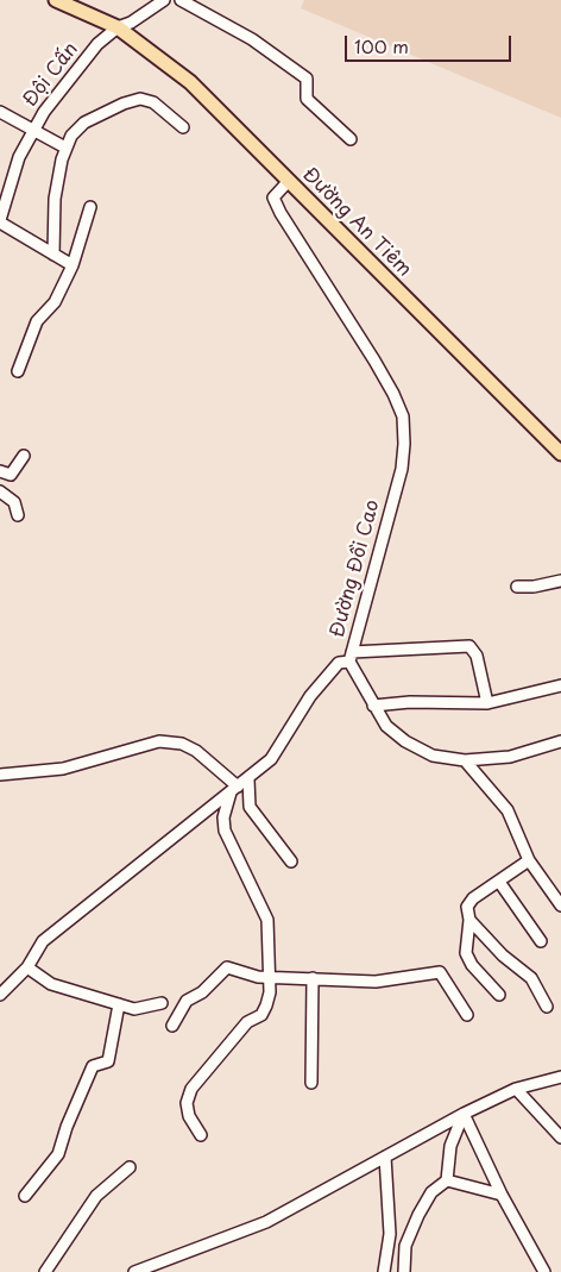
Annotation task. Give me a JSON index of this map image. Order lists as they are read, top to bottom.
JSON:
{
  "streets": {
    "main road": ["Đường An Tiêm"],
    "street": ["Đội Cấn", "Đường Đồi Cao"]
  },
  "crossings": [
    ["Đội Cấn", "Đường An Tiêm"],
    ["Đường An Tiêm", "Đường Đồi Cao"]
  ],
  "scale_bar": "100 m"
}
